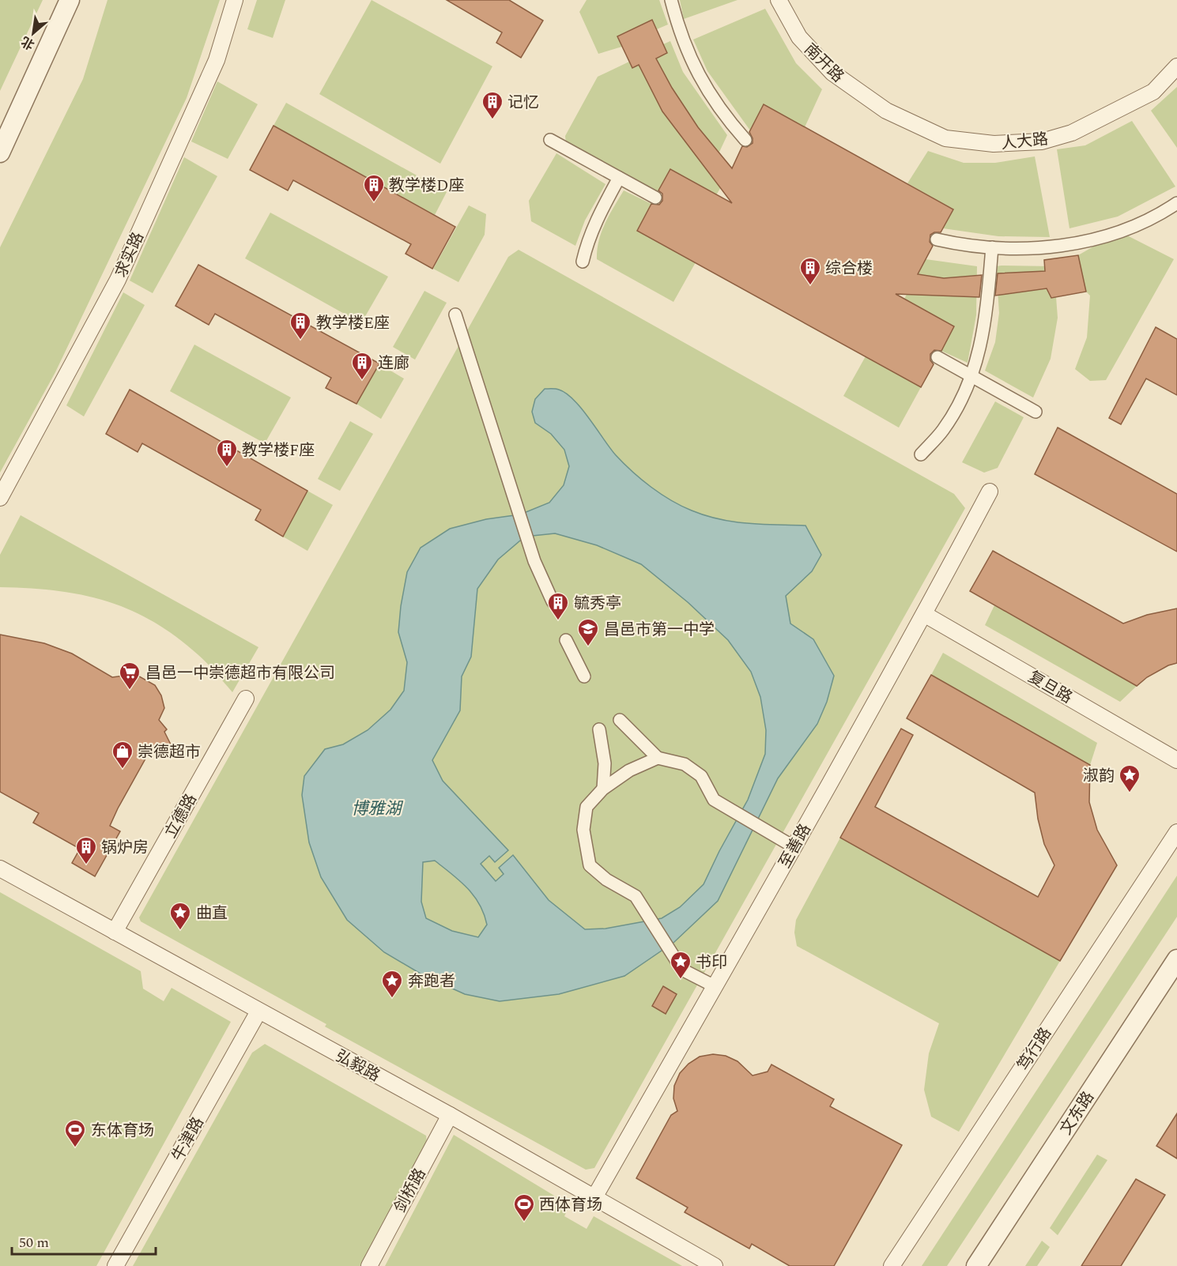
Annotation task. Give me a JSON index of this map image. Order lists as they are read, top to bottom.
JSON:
{
  "streets": {
    "street": [
      "南开路",
      "人大路",
      "求实路",
      "复旦路",
      "立德路",
      "至善路",
      "笃行路",
      "弘毅路",
      "文东路",
      "牛津路",
      "剑桥路"
    ]
  },
  "crossings": [
    ["南开路", "人大路"],
    ["复旦路", "至善路"],
    ["立德路", "弘毅路"],
    ["至善路", "弘毅路"],
    ["弘毅路", "牛津路"],
    ["弘毅路", "剑桥路"]
  ],
  "water": ["博雅湖"],
  "places": {
    "building": [
      "记忆",
      "教学楼D座",
      "综合楼",
      "教学楼E座",
      "连廊",
      "教学楼F座",
      "毓秀亭",
      "锅炉房"
    ],
    "school or university": ["昌邑市第一中学"],
    "supermarket": ["昌邑一中崇德超市有限公司"],
    "shop": ["崇德超市"],
    "place": [
      "淑韵",
      "曲直",
      "书印",
      "奔跑者"
    ],
    "sports": ["东体育场", "西体育场"]
  },
  "scale_bar": "50 m",
  "north": "bottom left"
}
